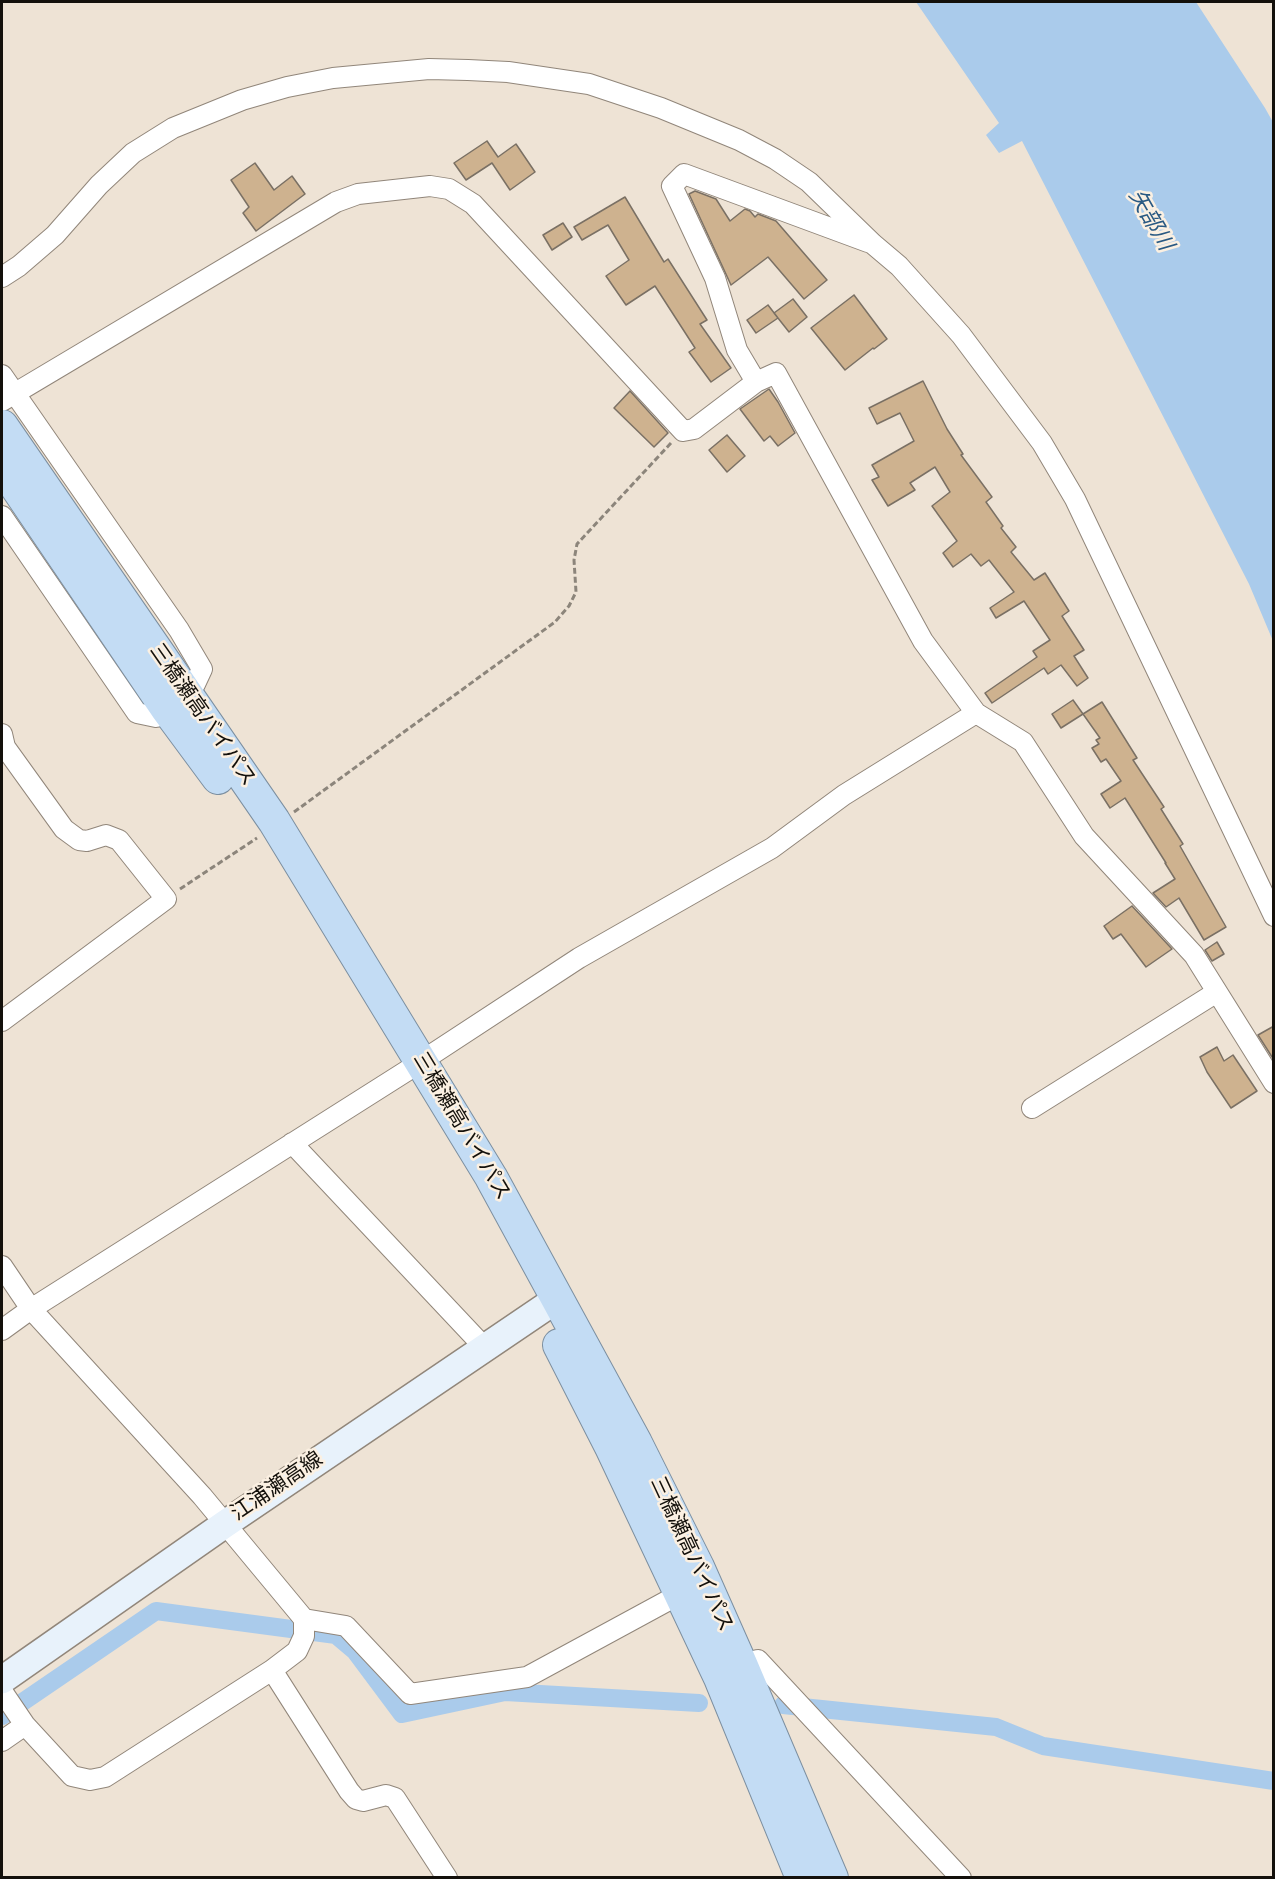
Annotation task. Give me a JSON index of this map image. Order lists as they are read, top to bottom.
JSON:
{
  "streets": {
    "highway": ["三橋瀬高バイパス"],
    "main road": ["江浦瀬高線"]
  },
  "crossings": [
    ["三橋瀬高バイパス", "江浦瀬高線"]
  ],
  "water": ["矢部川"]
}
